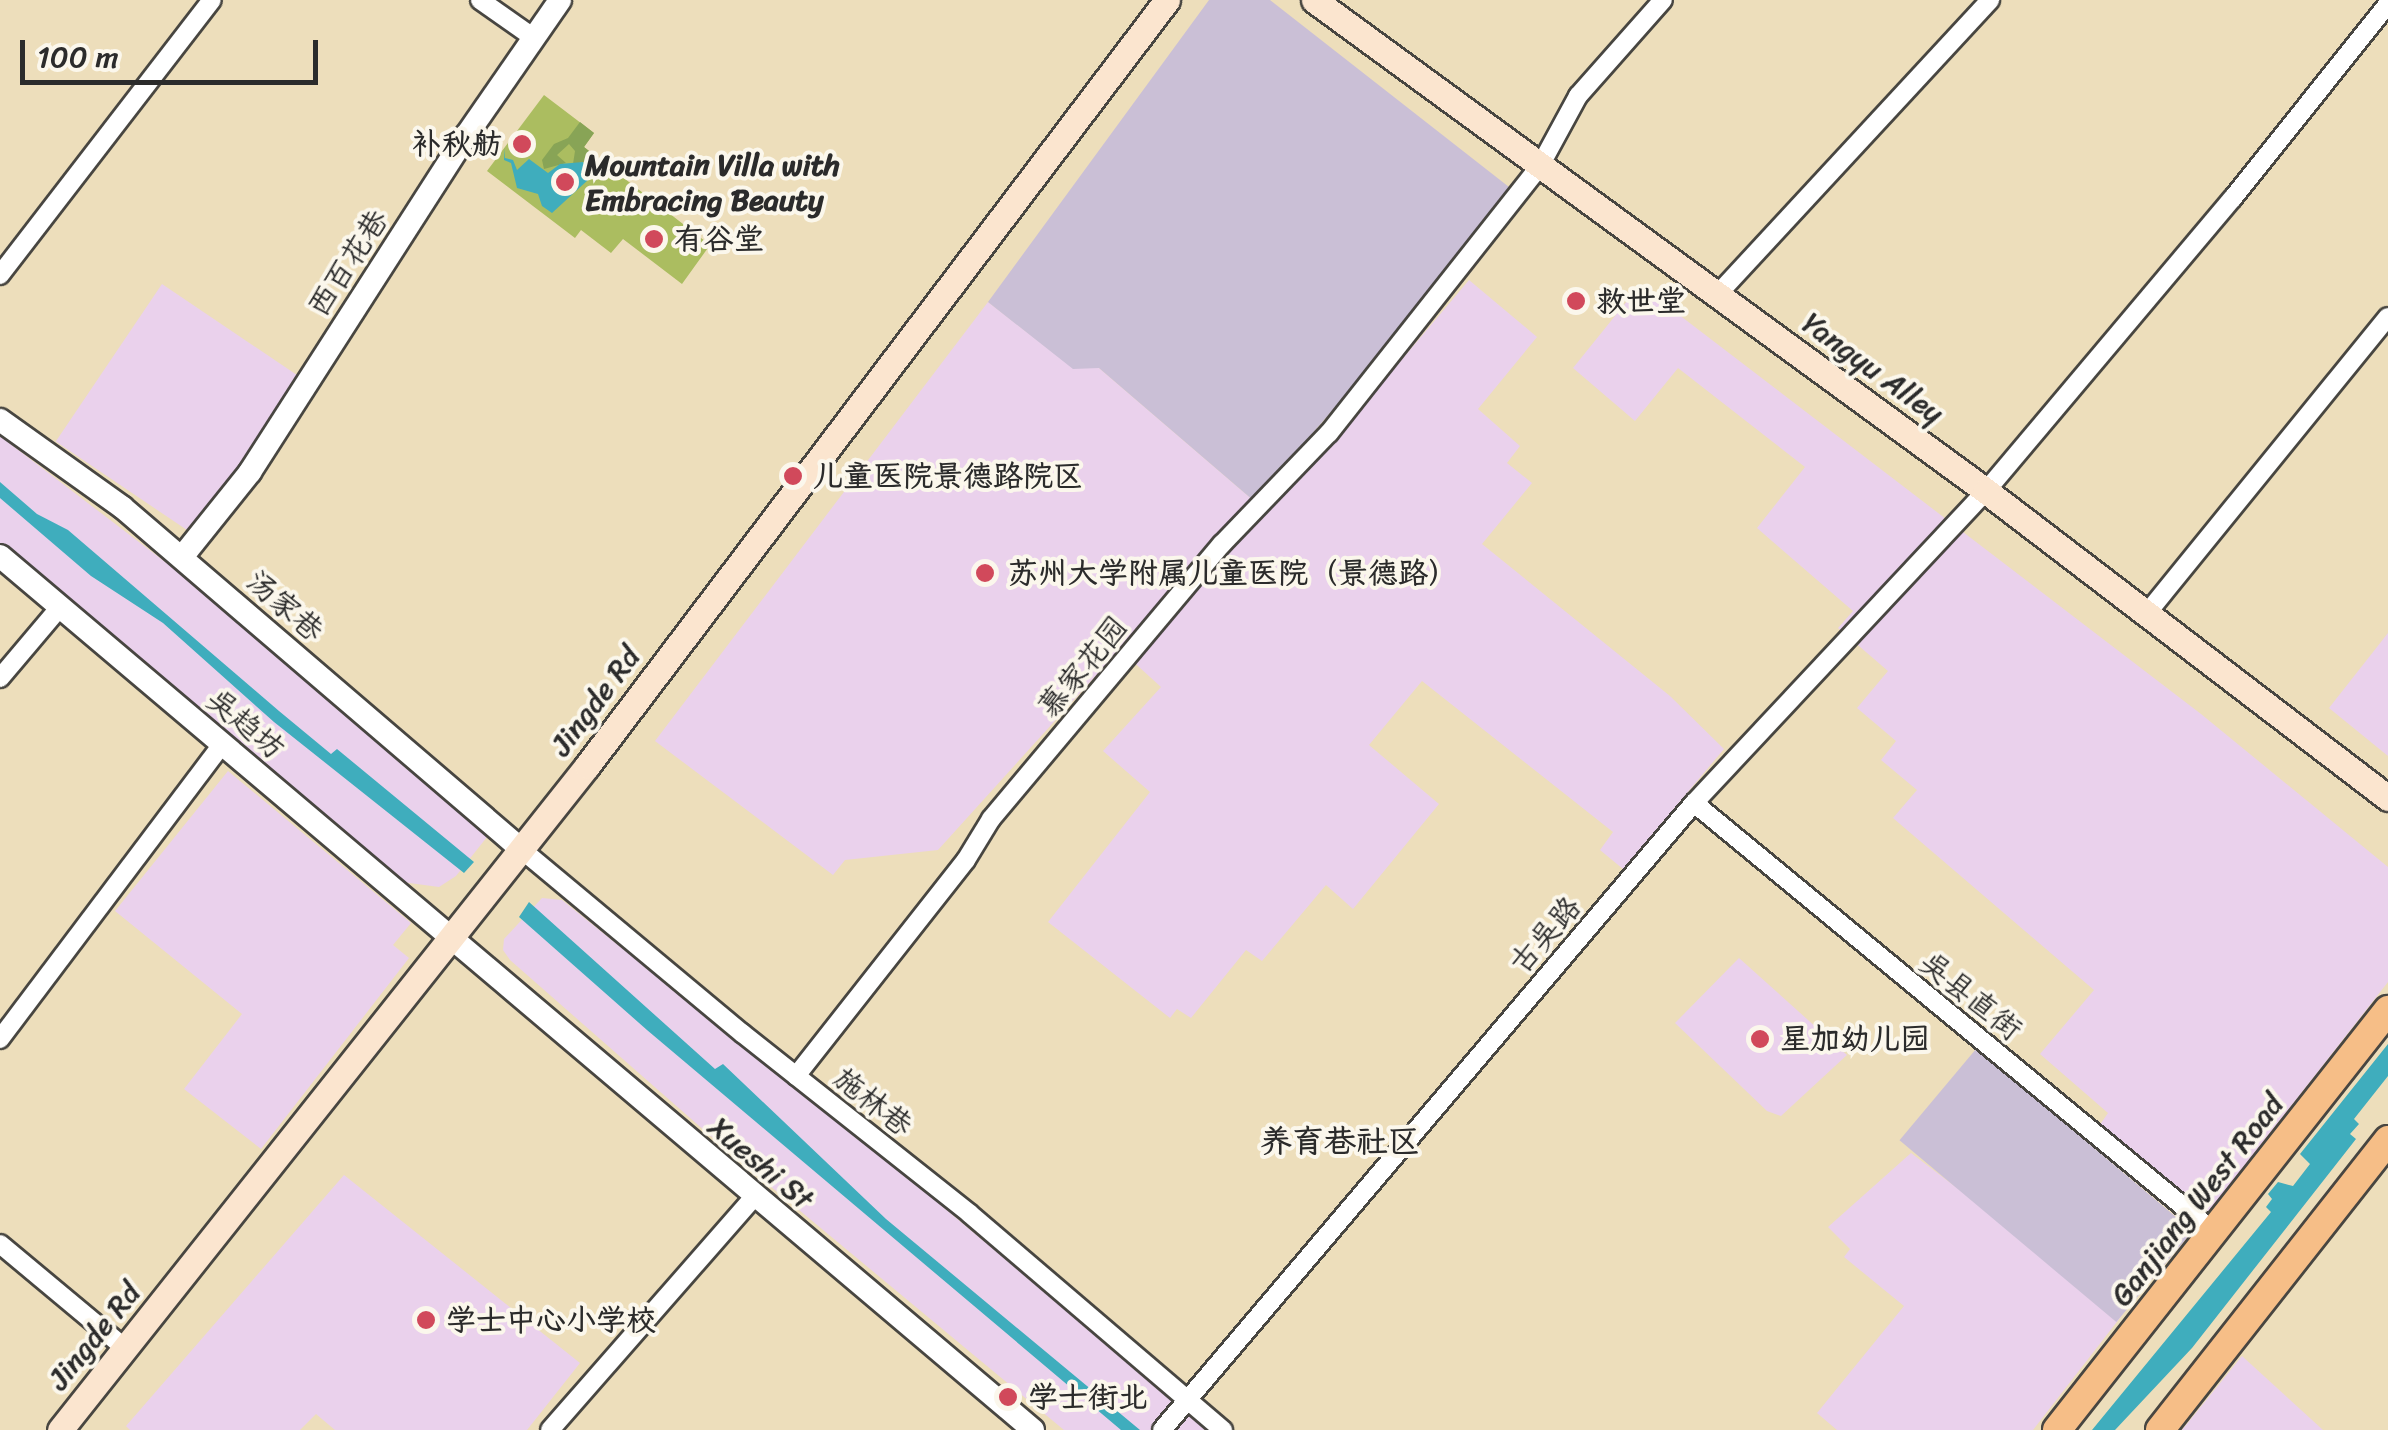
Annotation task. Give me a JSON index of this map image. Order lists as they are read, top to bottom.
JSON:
{
  "streets": {
    "main road": ["Yangyu Alley", "Jingde Rd", "Ganjiang West Road"],
    "street": [
      "西百花巷",
      "汤家巷",
      "慕家花园",
      "吴趋坊",
      "古吴路",
      "吴县直街",
      "施林巷",
      "Xueshi St"
    ]
  },
  "crossings": [
    ["西百花巷", "汤家巷"],
    ["Yangyu Alley", "慕家花园"],
    ["Yangyu Alley", "古吴路"],
    ["汤家巷", "Jingde Rd"],
    ["汤家巷", "施林巷"],
    ["慕家花园", "施林巷"],
    ["Jingde Rd", "吴趋坊"],
    ["Jingde Rd", "施林巷"],
    ["Jingde Rd", "Xueshi St"],
    ["吴趋坊", "Xueshi St"],
    ["古吴路", "吴县直街"],
    ["古吴路", "施林巷"],
    ["吴县直街", "Ganjiang West Road"]
  ],
  "districts": ["养育巷社区"],
  "places": [
    "补秋舫",
    "Mountain Villa with Embracing Beauty",
    "有谷堂",
    "救世堂",
    "儿童医院景德路院区",
    "苏州大学附属儿童医院（景德路）",
    "星加幼儿园",
    "学士中心小学校",
    "学士街北"
  ],
  "scale_bar": "100 m"
}
